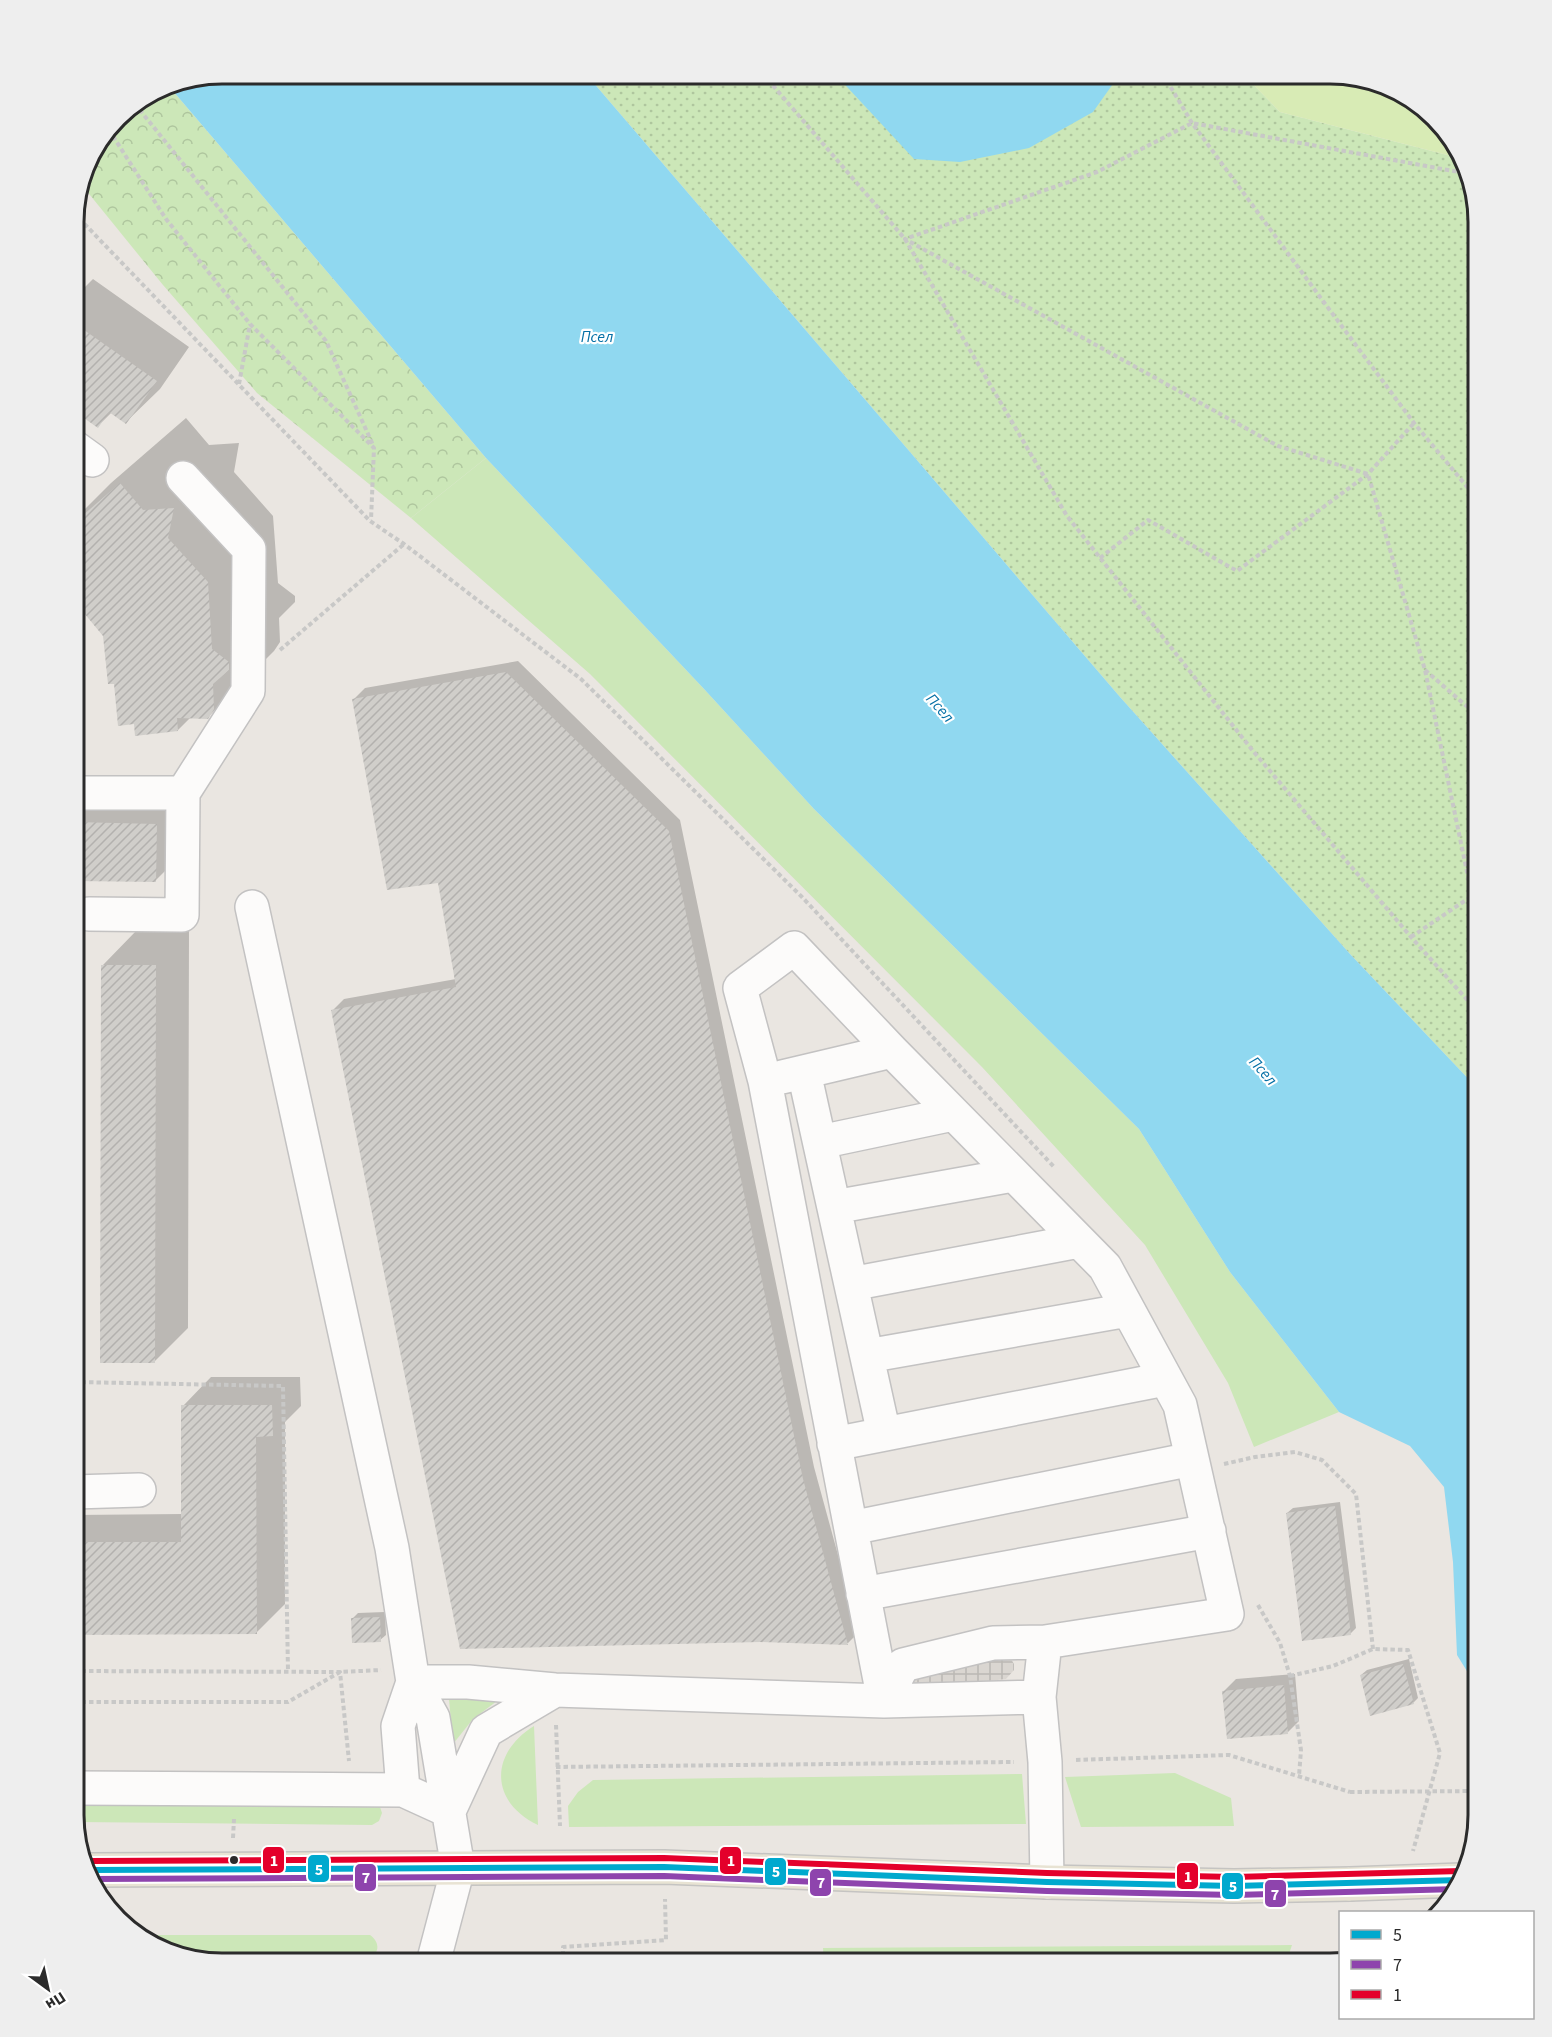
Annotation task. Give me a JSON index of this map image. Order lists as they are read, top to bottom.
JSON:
{
  "water": ["Псел"],
  "lines": ["transit line 1", "transit line 5", "transit line 7"],
  "legend": ["5", "7", "1"],
  "north": "bottom right"
}
